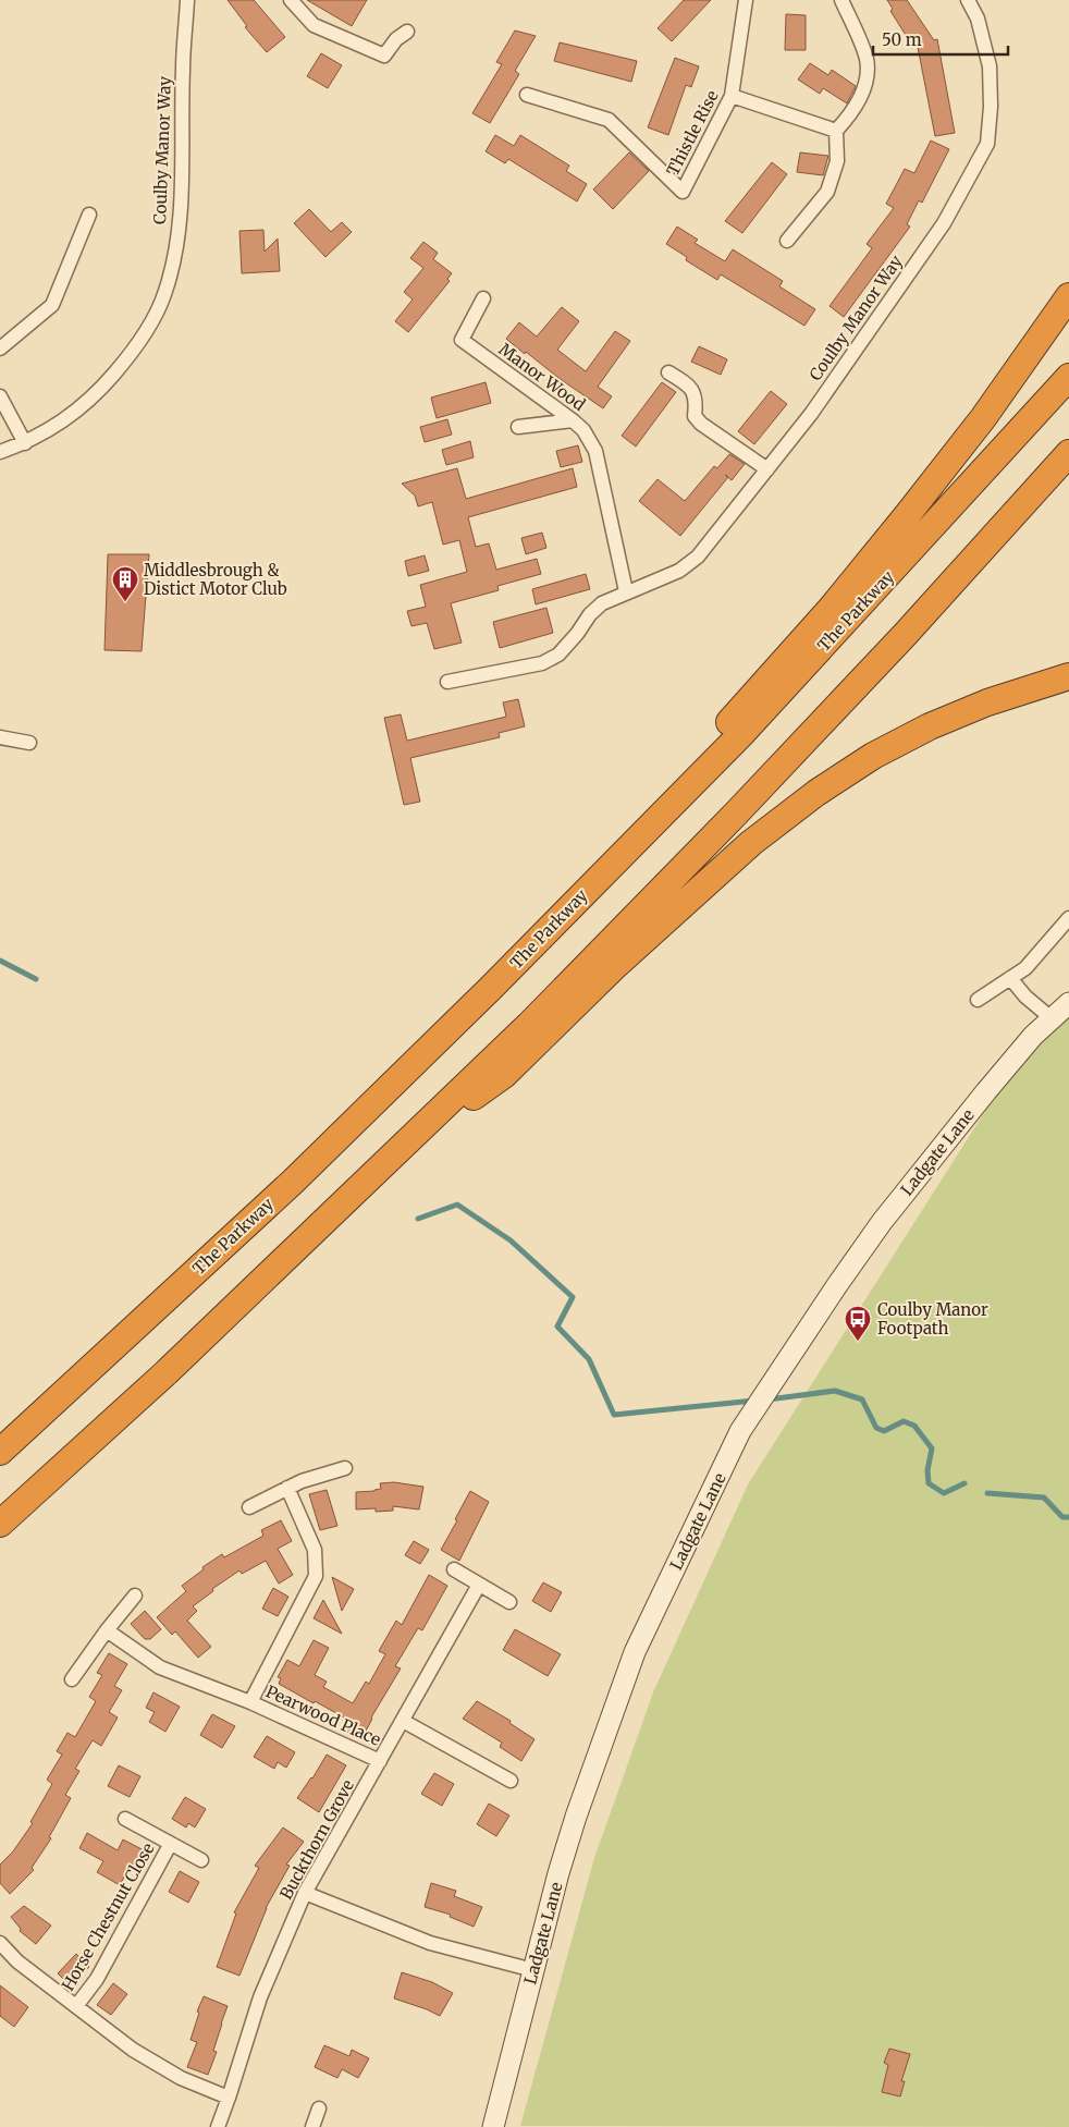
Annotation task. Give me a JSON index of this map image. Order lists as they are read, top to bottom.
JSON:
{
  "streets": {
    "highway": ["The Parkway"],
    "main road": ["Ladgate Lane"],
    "street": [
      "Thistle Rise",
      "Coulby Manor Way",
      "Manor Wood",
      "Pearwood Place",
      "Buckthorn Grove",
      "Horse Chestnut Close"
    ]
  },
  "crossings": [
    ["Coulby Manor Way", "Manor Wood"],
    ["Pearwood Place", "Buckthorn Grove"],
    ["Buckthorn Grove", "Horse Chestnut Close"]
  ],
  "places": {
    "building": ["Middlesbrough & Distict Motor Club"],
    "bus stop": ["Coulby Manor Footpath"]
  },
  "scale_bar": "50 m"
}
